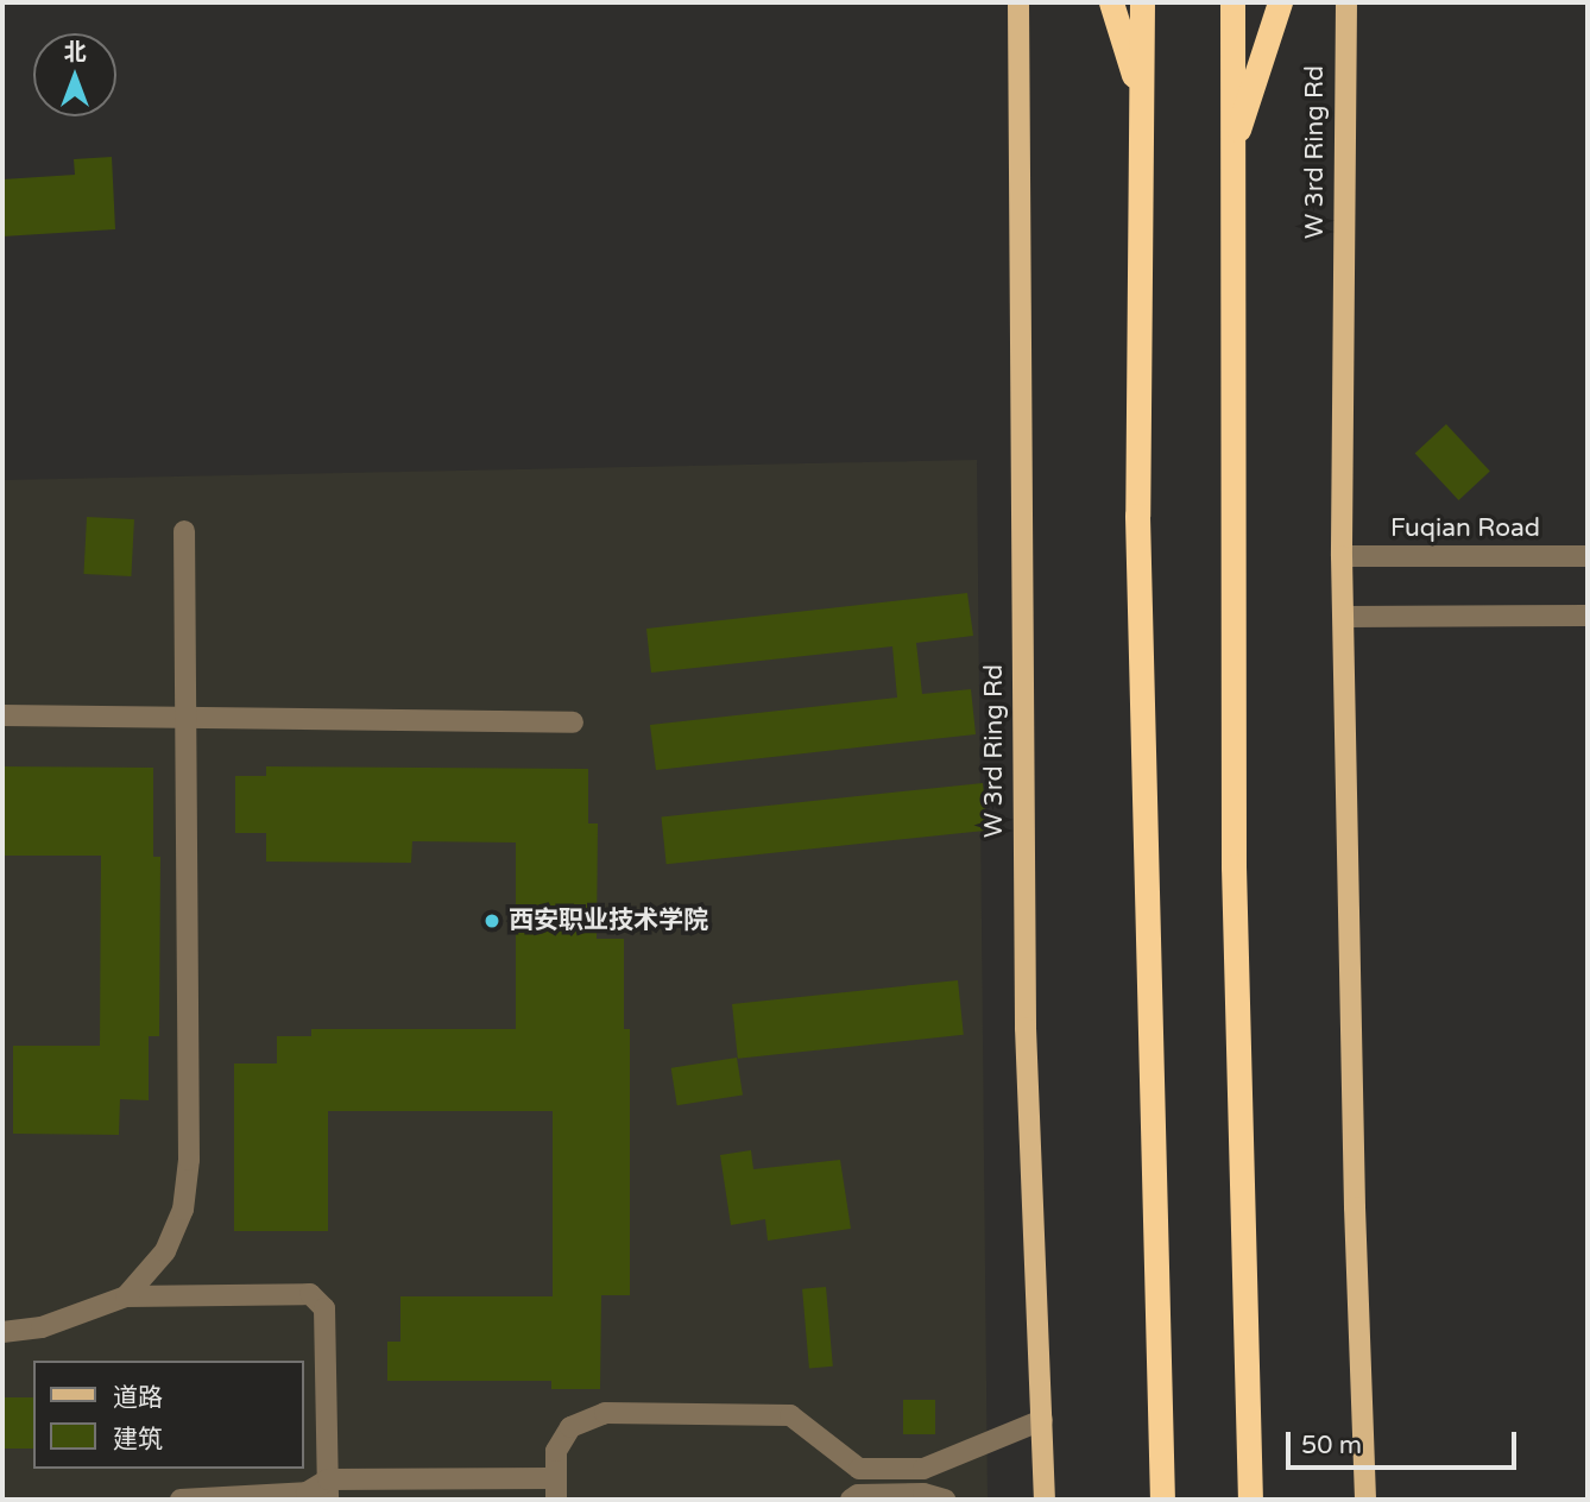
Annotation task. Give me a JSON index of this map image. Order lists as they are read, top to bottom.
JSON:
{
  "streets": {
    "main road": ["W 3rd Ring Rd"],
    "street": ["Fuqian Road"]
  },
  "crossings": [
    ["W 3rd Ring Rd", "Fuqian Road"]
  ],
  "places": ["西安职业技术学院"],
  "legend": ["道路", "建筑"],
  "scale_bar": "50 m",
  "north": "top"
}
